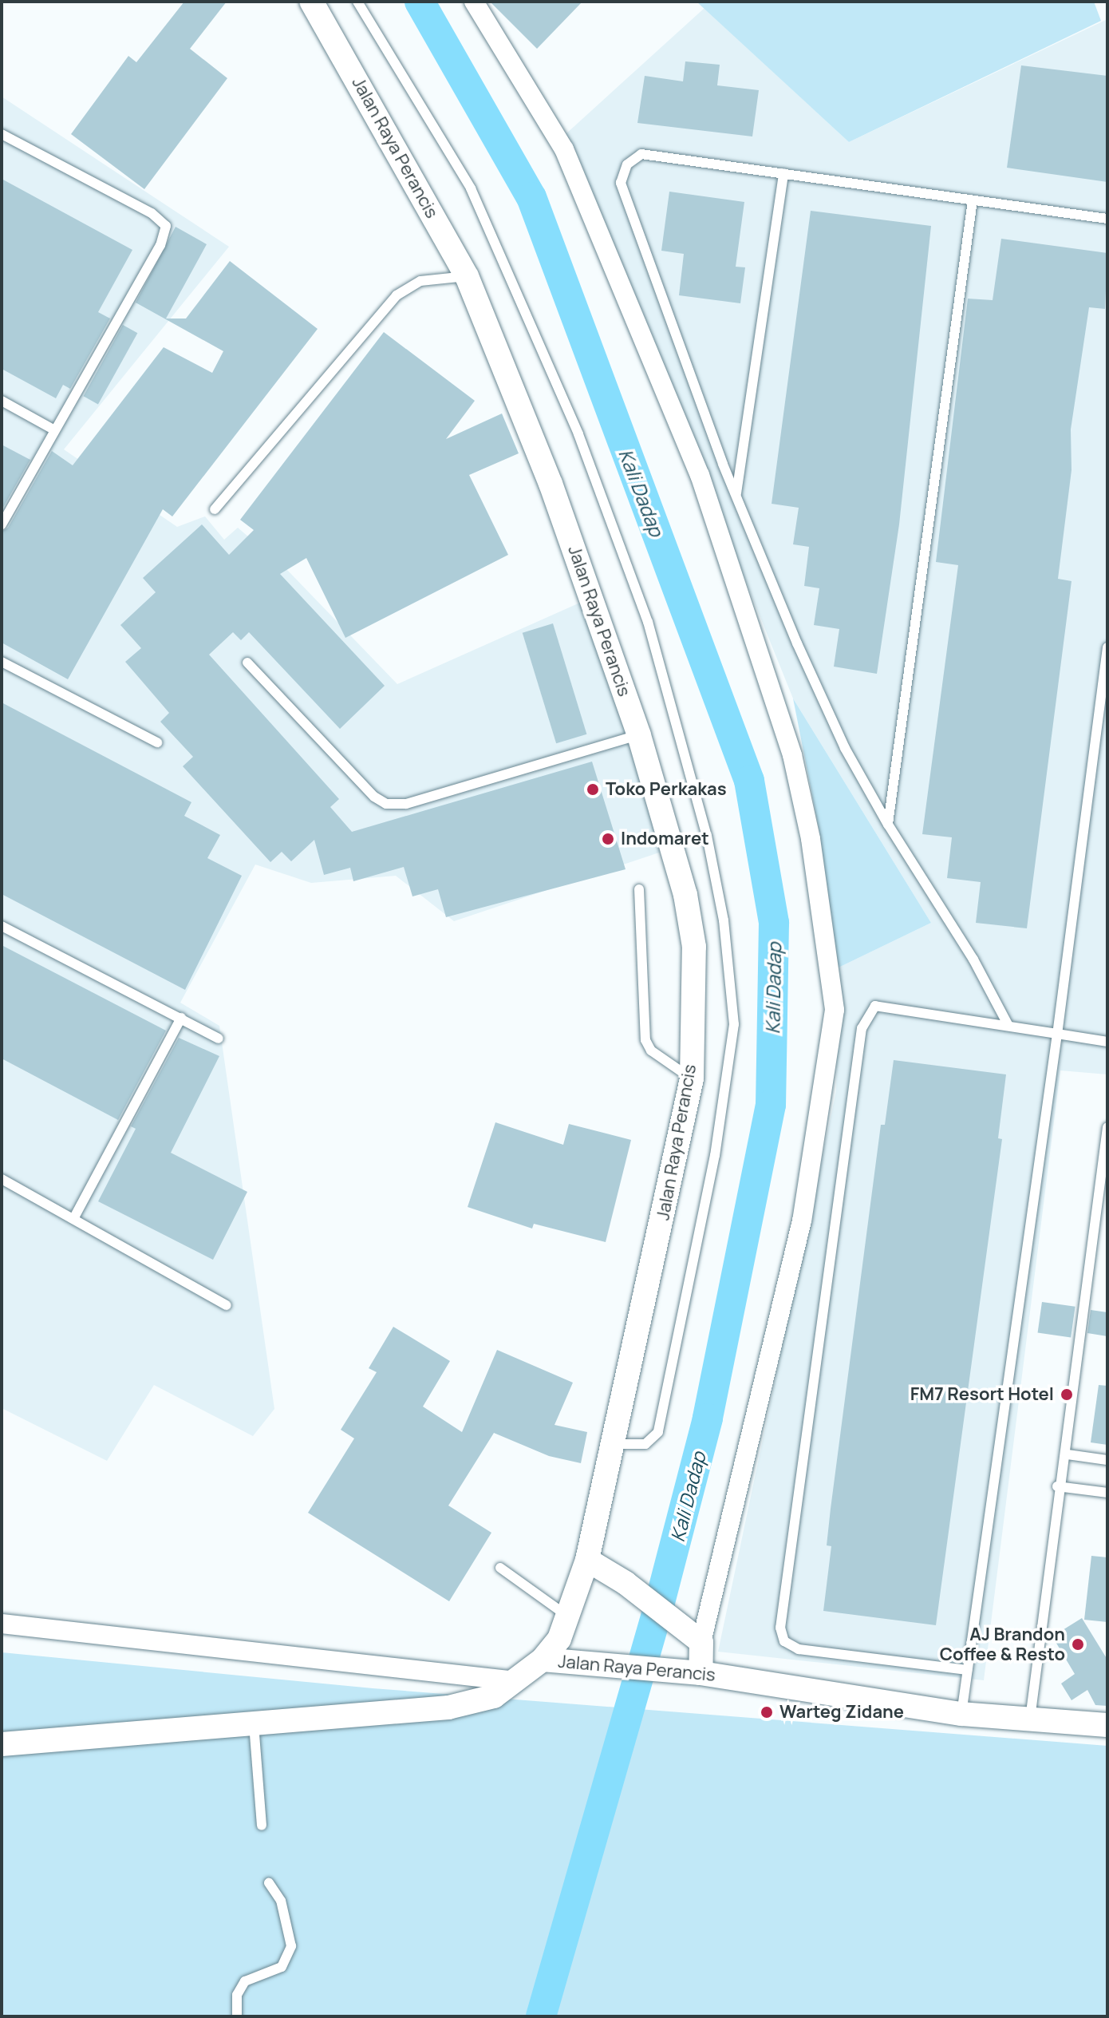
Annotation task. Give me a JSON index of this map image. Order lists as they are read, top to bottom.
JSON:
{
  "streets": {
    "street": ["Jalan Raya Perancis"]
  },
  "water": ["Kali Dadap"],
  "places": [
    "Toko Perkakas",
    "Indomaret",
    "FM7 Resort Hotel",
    "AJ Brandon Coffee & Resto",
    "Warteg Zidane"
  ]
}
